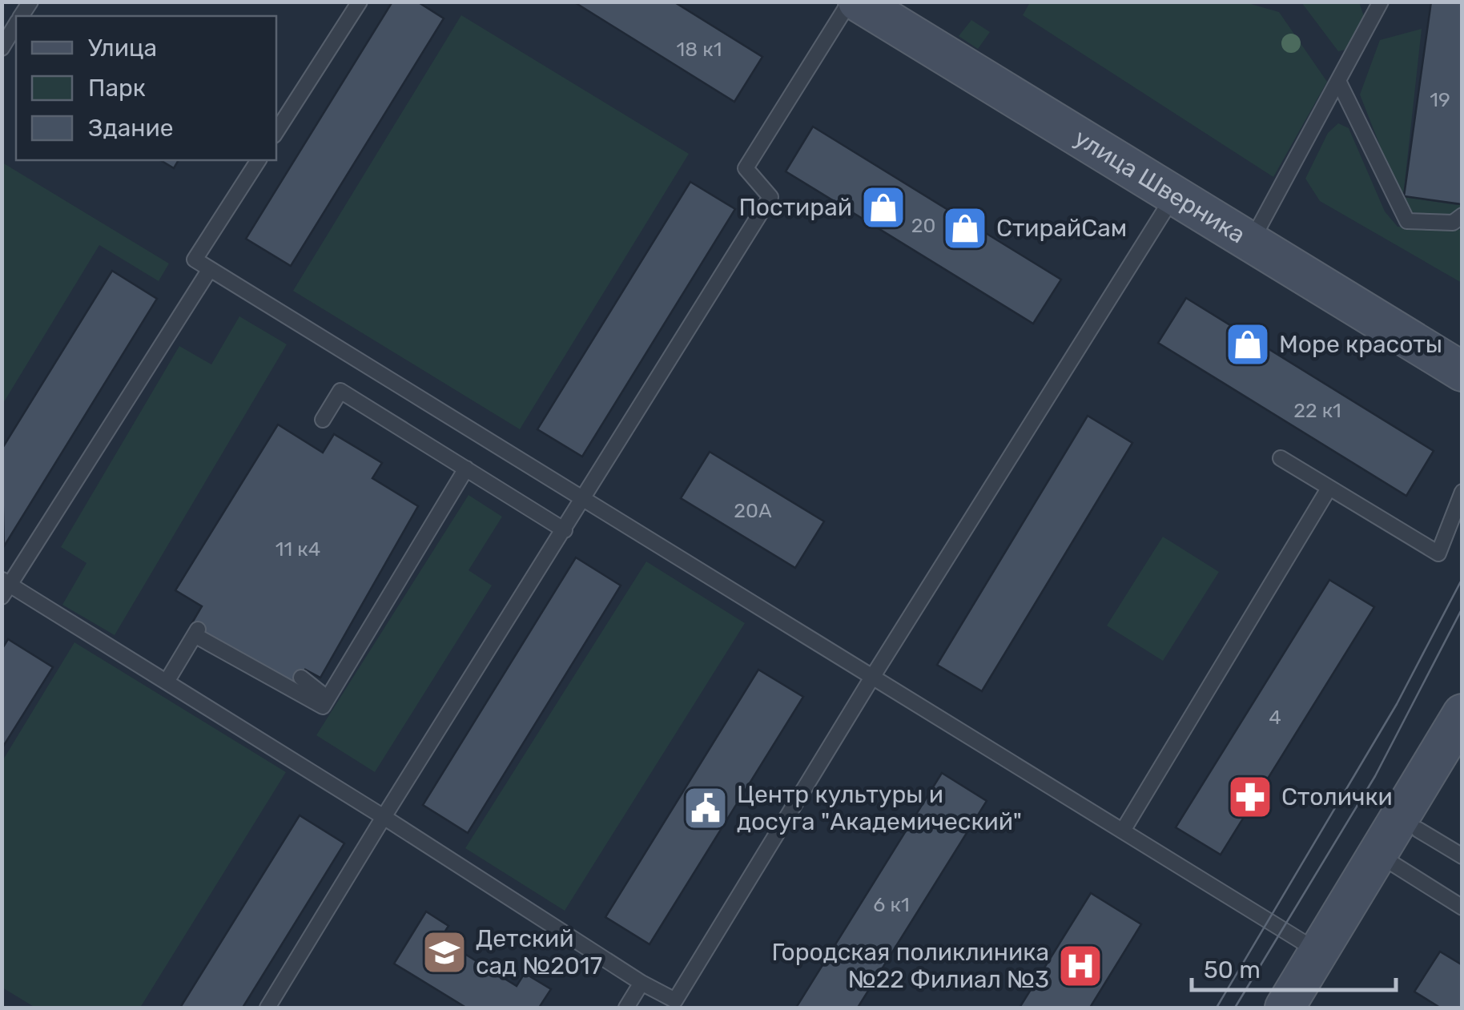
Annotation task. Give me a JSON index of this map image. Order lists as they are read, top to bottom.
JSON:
{
  "streets": {
    "street": ["улица Шверника"]
  },
  "places": {
    "shop": ["Постирай", "СтирайСам", "Море красоты"],
    "pharmacy": ["Столички"],
    "public building": ["Центр культуры и досуга \"Академический\""],
    "school or university": ["Детский сад №2017"],
    "hospital": ["Городская поликлиника №22 Филиал №3"]
  },
  "house_numbers": [
    "18 к1",
    "19",
    "20",
    "22 к1",
    "20А",
    "11 к4",
    "4",
    "6 к1"
  ],
  "legend": ["Улица", "Парк", "Здание"],
  "scale_bar": "50 m"
}
